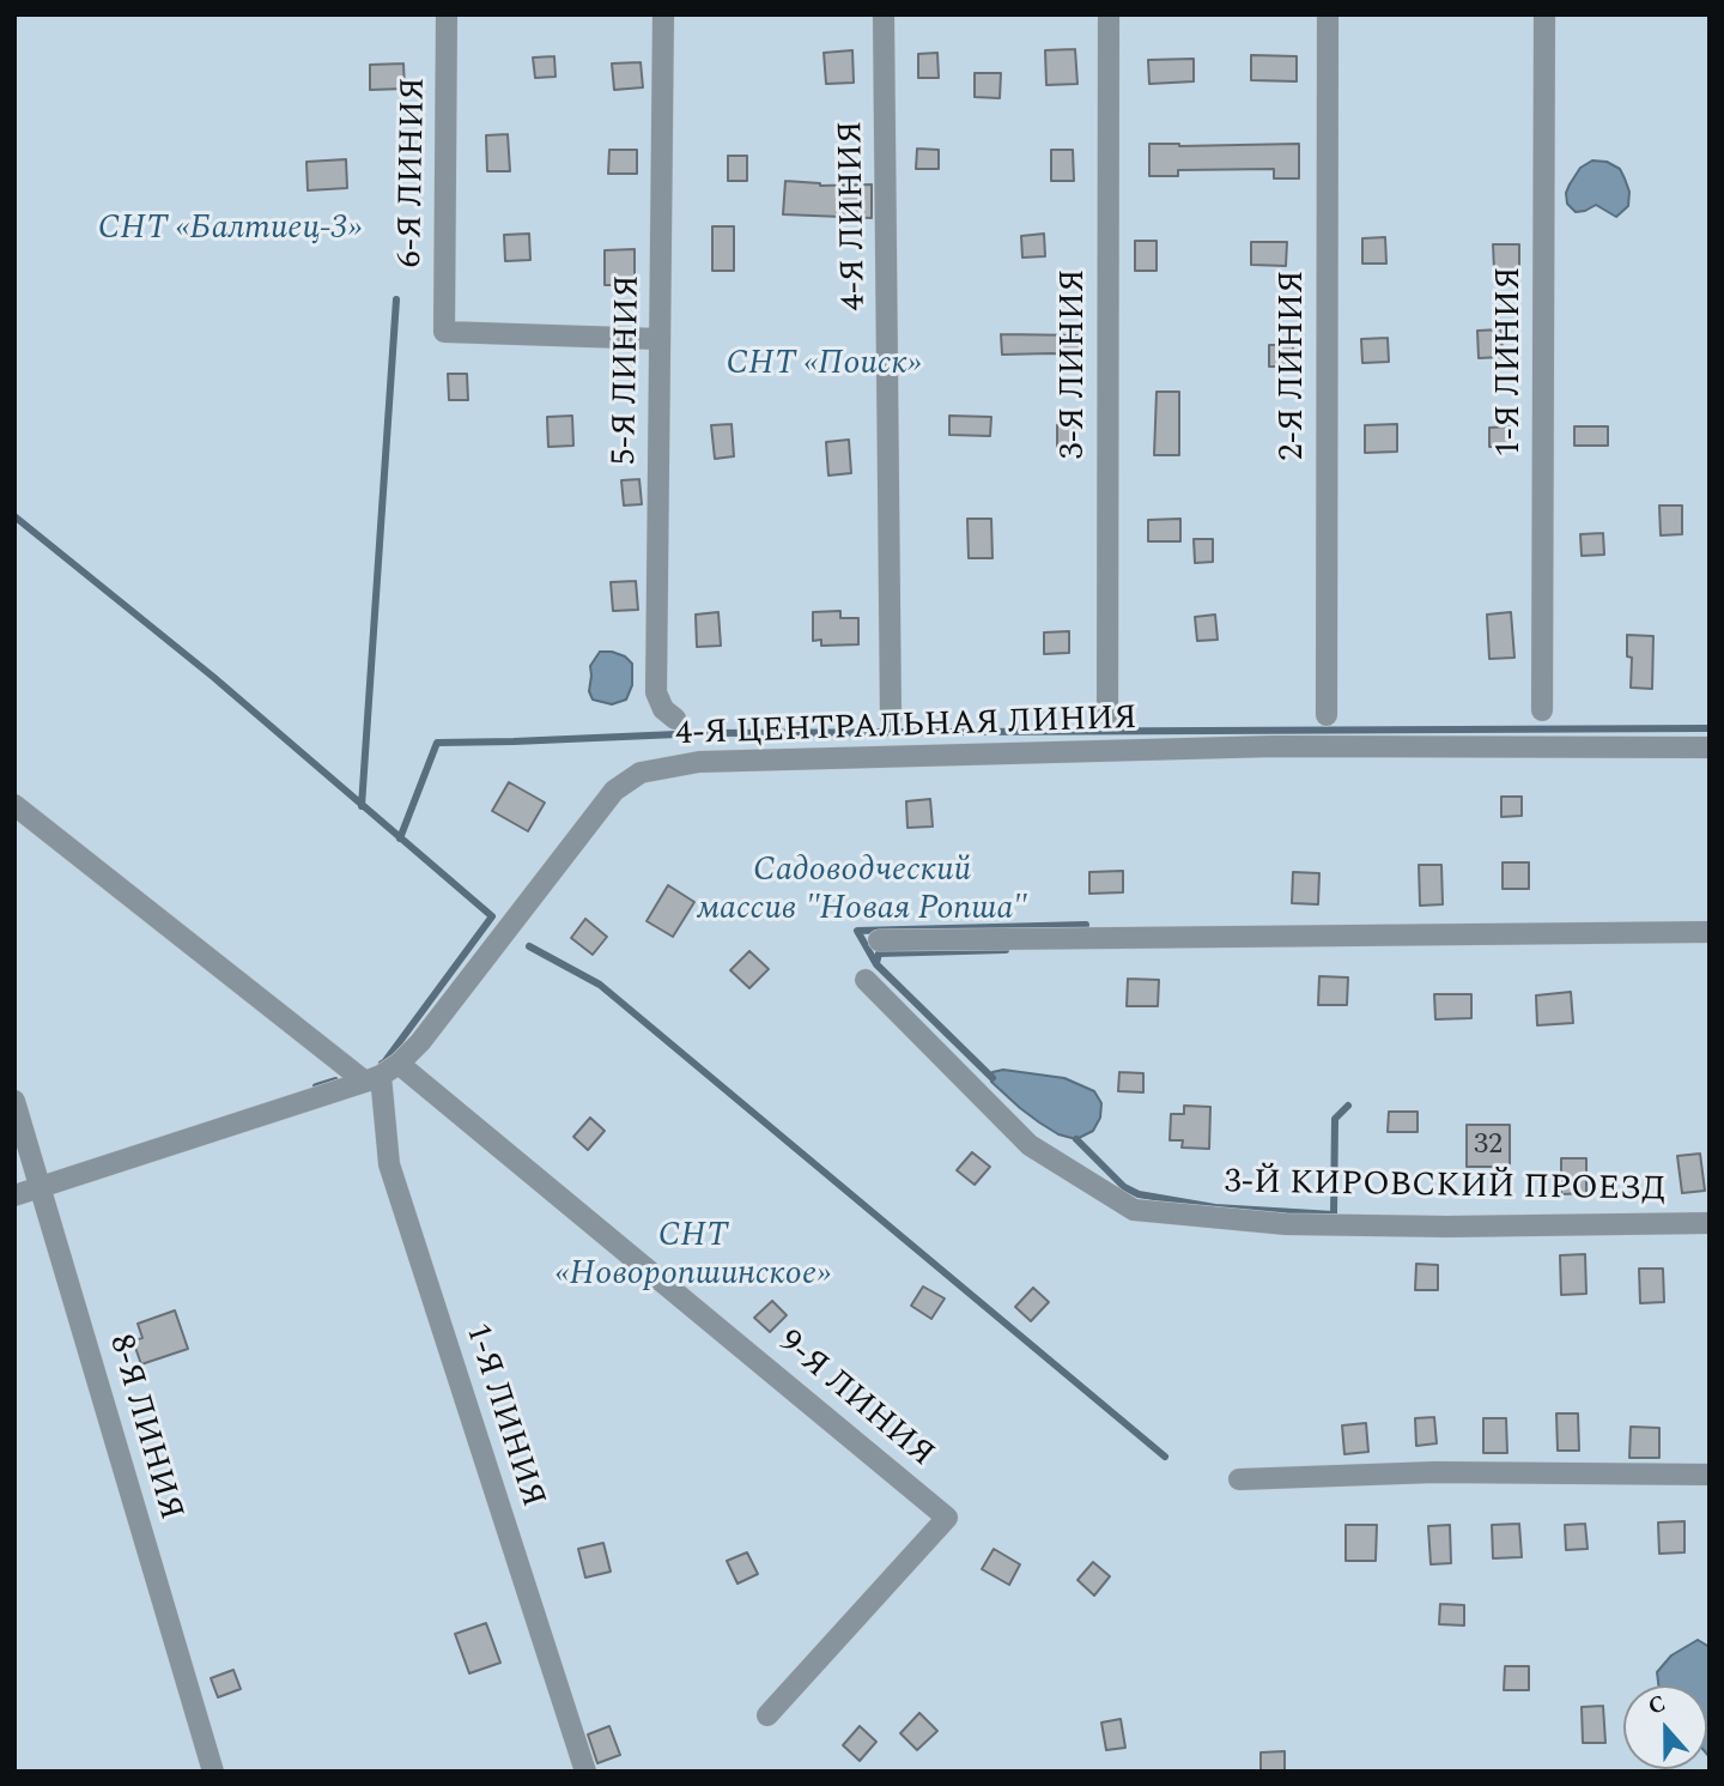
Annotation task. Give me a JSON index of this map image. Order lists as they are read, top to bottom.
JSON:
{
  "streets": {
    "street": [
      "6-Я ЛИНИЯ",
      "4-Я ЛИНИЯ",
      "1-Я ЛИНИЯ",
      "3-Я ЛИНИЯ",
      "2-Я ЛИНИЯ",
      "5-Я ЛИНИЯ",
      "4-Я ЦЕНТРАЛЬНАЯ ЛИНИЯ",
      "3-Й КИРОВСКИЙ ПРОЕЗД",
      "9-Я ЛИНИЯ",
      "8-Я ЛИНИЯ"
    ]
  },
  "crossings": [
    ["6-Я ЛИНИЯ", "5-Я ЛИНИЯ"],
    ["1-Я ЛИНИЯ", "4-Я ЦЕНТРАЛЬНАЯ ЛИНИЯ"],
    ["1-Я ЛИНИЯ", "9-Я ЛИНИЯ"],
    ["4-Я ЦЕНТРАЛЬНАЯ ЛИНИЯ", "9-Я ЛИНИЯ"],
    ["4-Я ЦЕНТРАЛЬНАЯ ЛИНИЯ", "8-Я ЛИНИЯ"]
  ],
  "parks": [
    "СНТ «Балтиец-3»",
    "СНТ «Поиск»",
    "Садоводческий массив \"Новая Ропша\"",
    "СНТ «Новоропшинское»"
  ],
  "house_numbers": ["32"],
  "north": "top"
}
